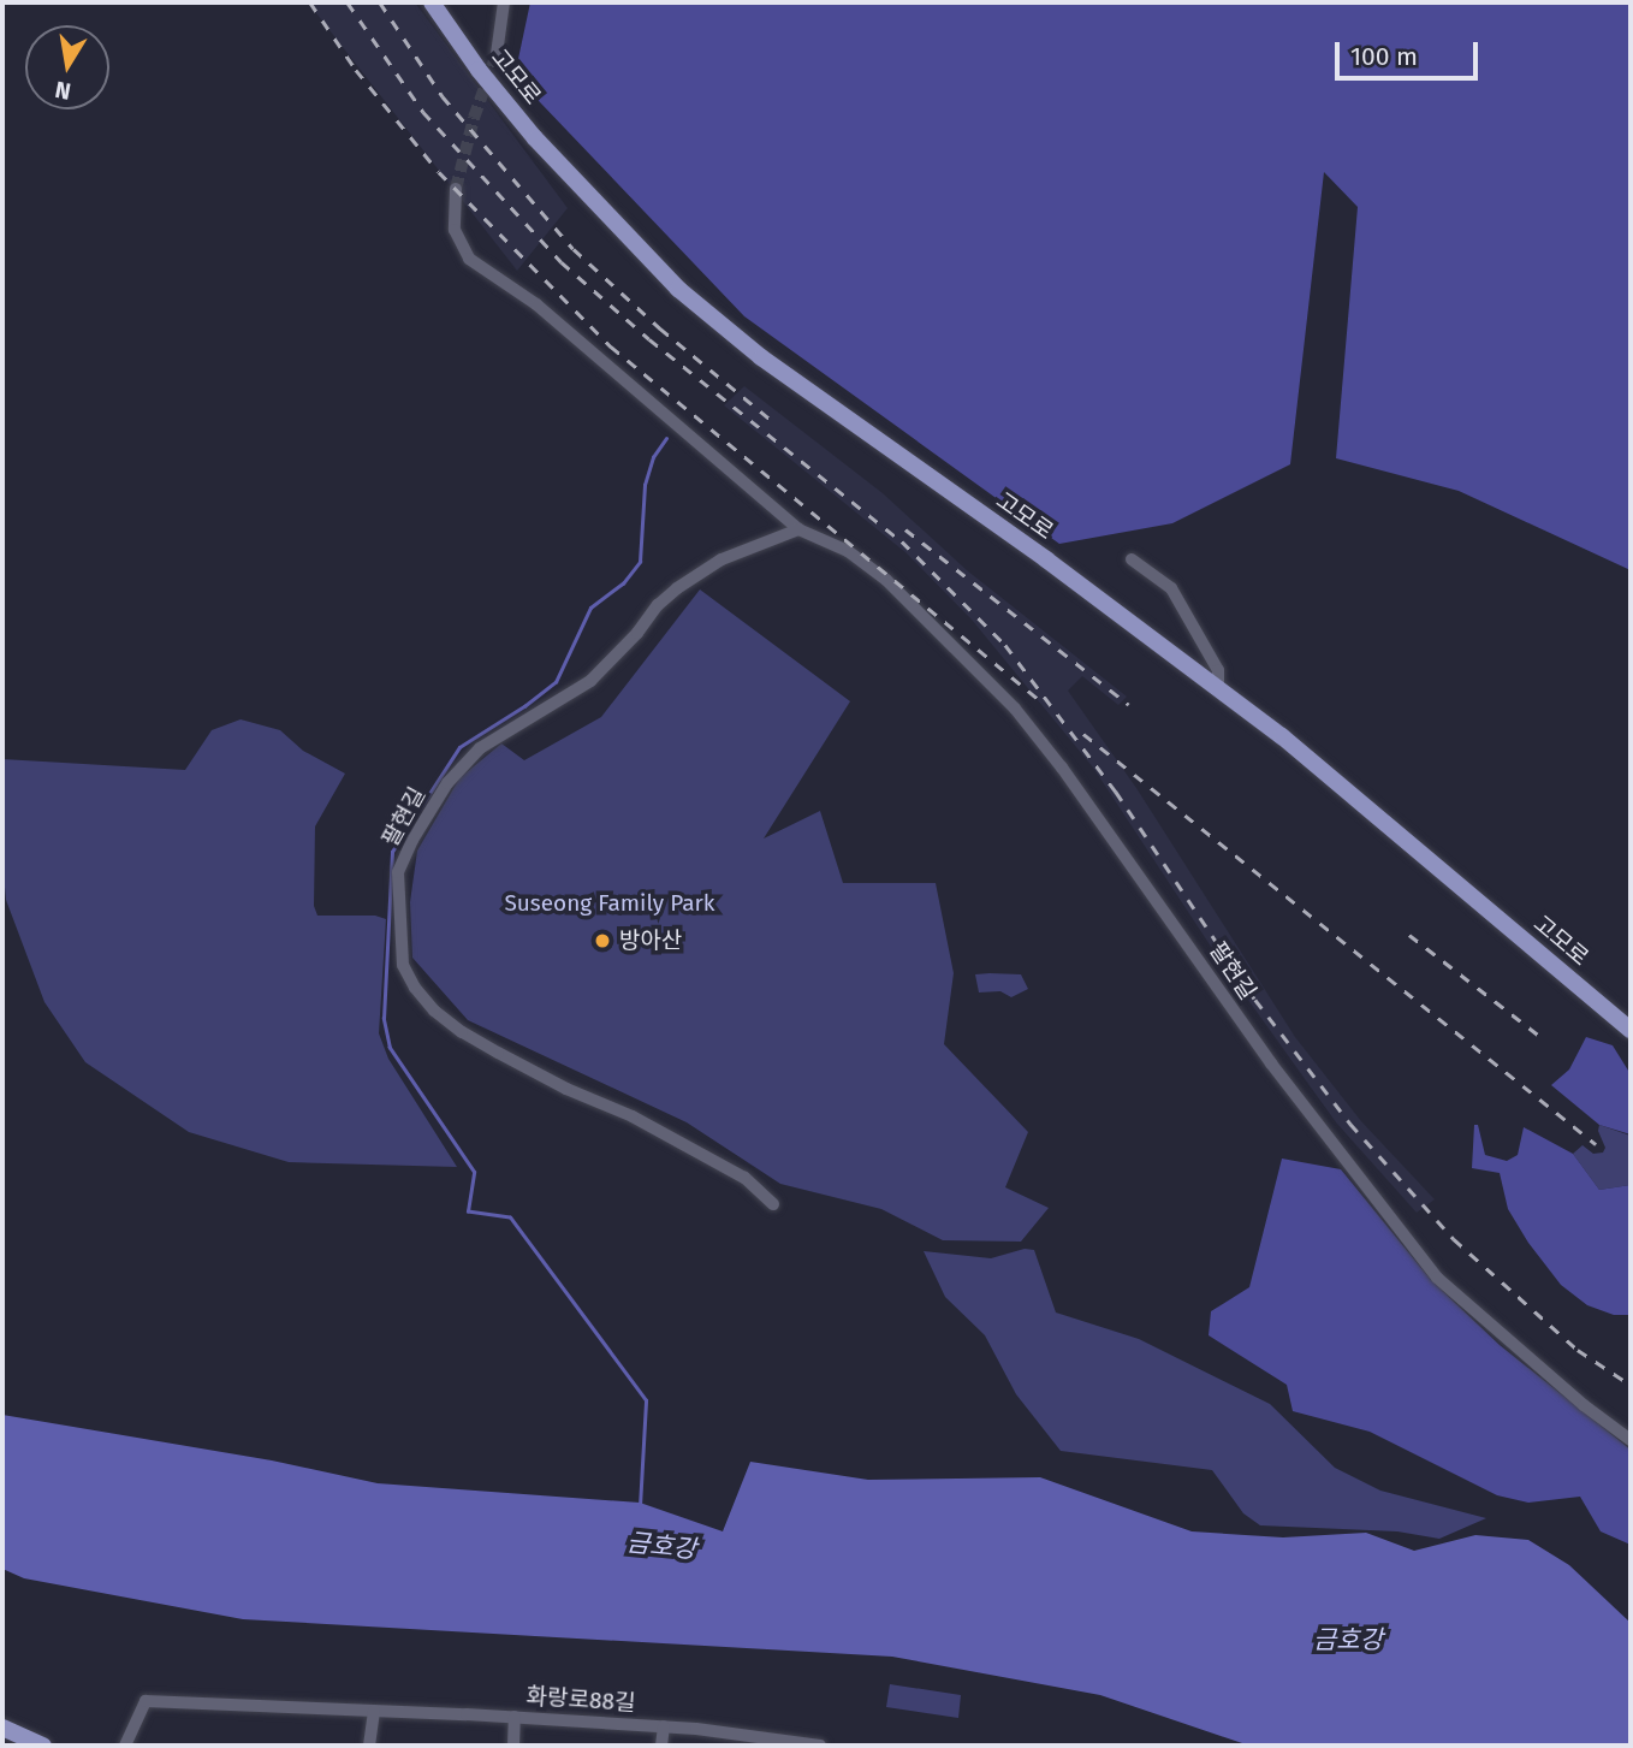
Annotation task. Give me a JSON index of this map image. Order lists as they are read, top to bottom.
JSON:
{
  "streets": {
    "main road": ["고모로"],
    "street": ["팔현길", "화랑로88길"]
  },
  "water": ["금호강"],
  "parks": ["Suseong Family Park"],
  "places": ["방아산"],
  "scale_bar": "100 m",
  "north": "bottom"
}
